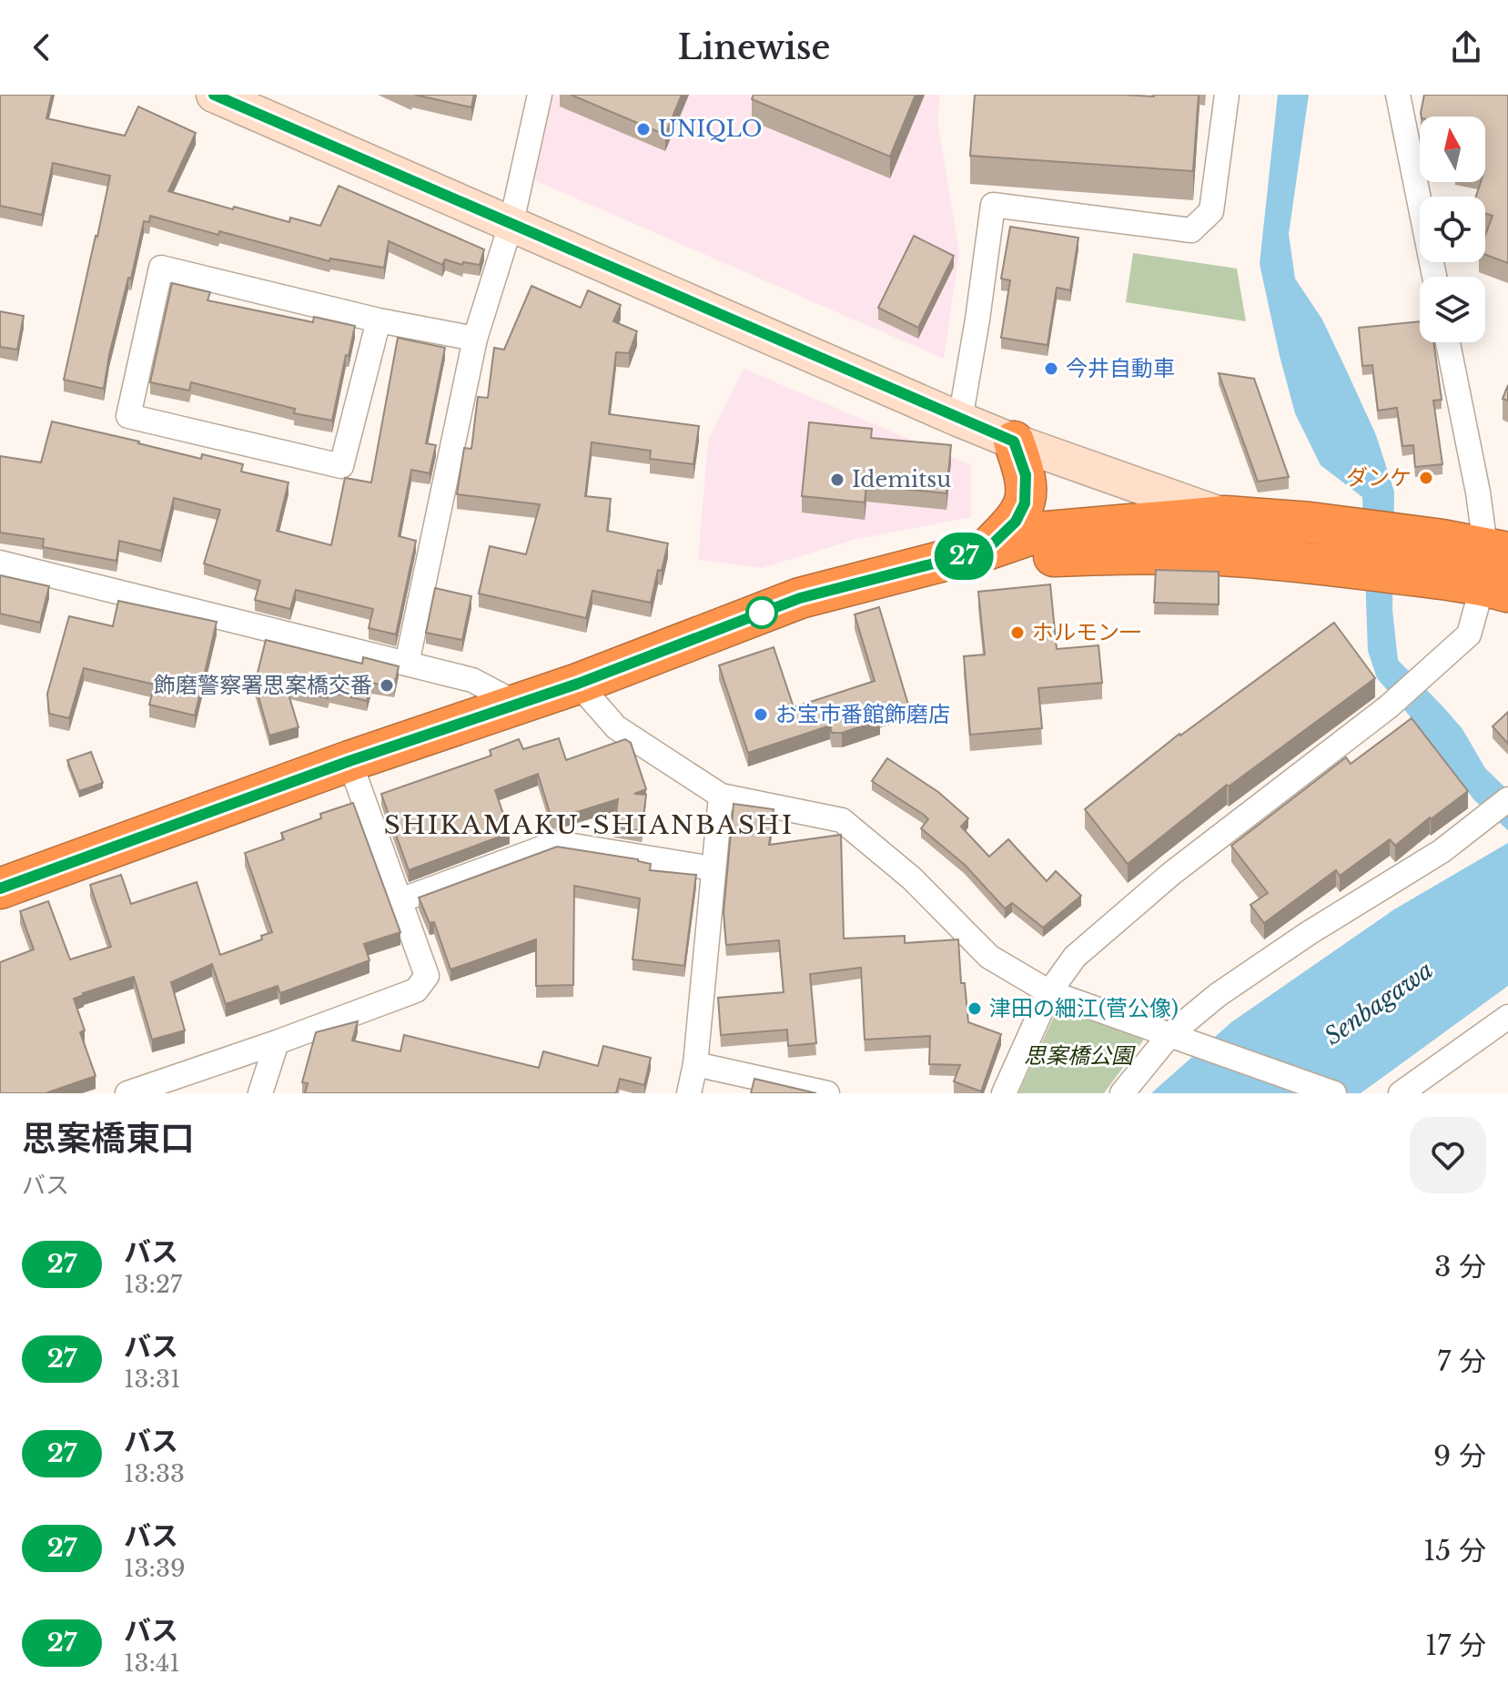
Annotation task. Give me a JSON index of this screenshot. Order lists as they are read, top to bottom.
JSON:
{
  "districts": ["SHIKAMAKU-SHIANBASHI"],
  "water": ["Senbagawa"],
  "parks": ["思案橋公園"],
  "places": [
    "UNIQLO",
    "今井自動車",
    "ダンケ",
    "Idemitsu",
    "ホルモン一",
    "飾磨警察署思案橋交番",
    "お宝市番館飾磨店",
    "津田の細江(菅公像)"
  ],
  "lines": ["bus line 27"],
  "north": "top",
  "page": {
    "header": "Linewise",
    "on_map": "27",
    "heading": ["思案橋東口", "バス"],
    "list": [
      {
        "mark": "27",
        "name": "バス",
        "note": "13:27",
        "value": "3 分"
      },
      {
        "mark": "27",
        "name": "バス",
        "note": "13:31",
        "value": "7 分"
      },
      {
        "mark": "27",
        "name": "バス",
        "note": "13:33",
        "value": "9 分"
      },
      {
        "mark": "27",
        "name": "バス",
        "note": "13:39",
        "value": "15 分"
      },
      {
        "mark": "27",
        "name": "バス",
        "note": "13:41",
        "value": "17 分"
      }
    ]
  }
}
